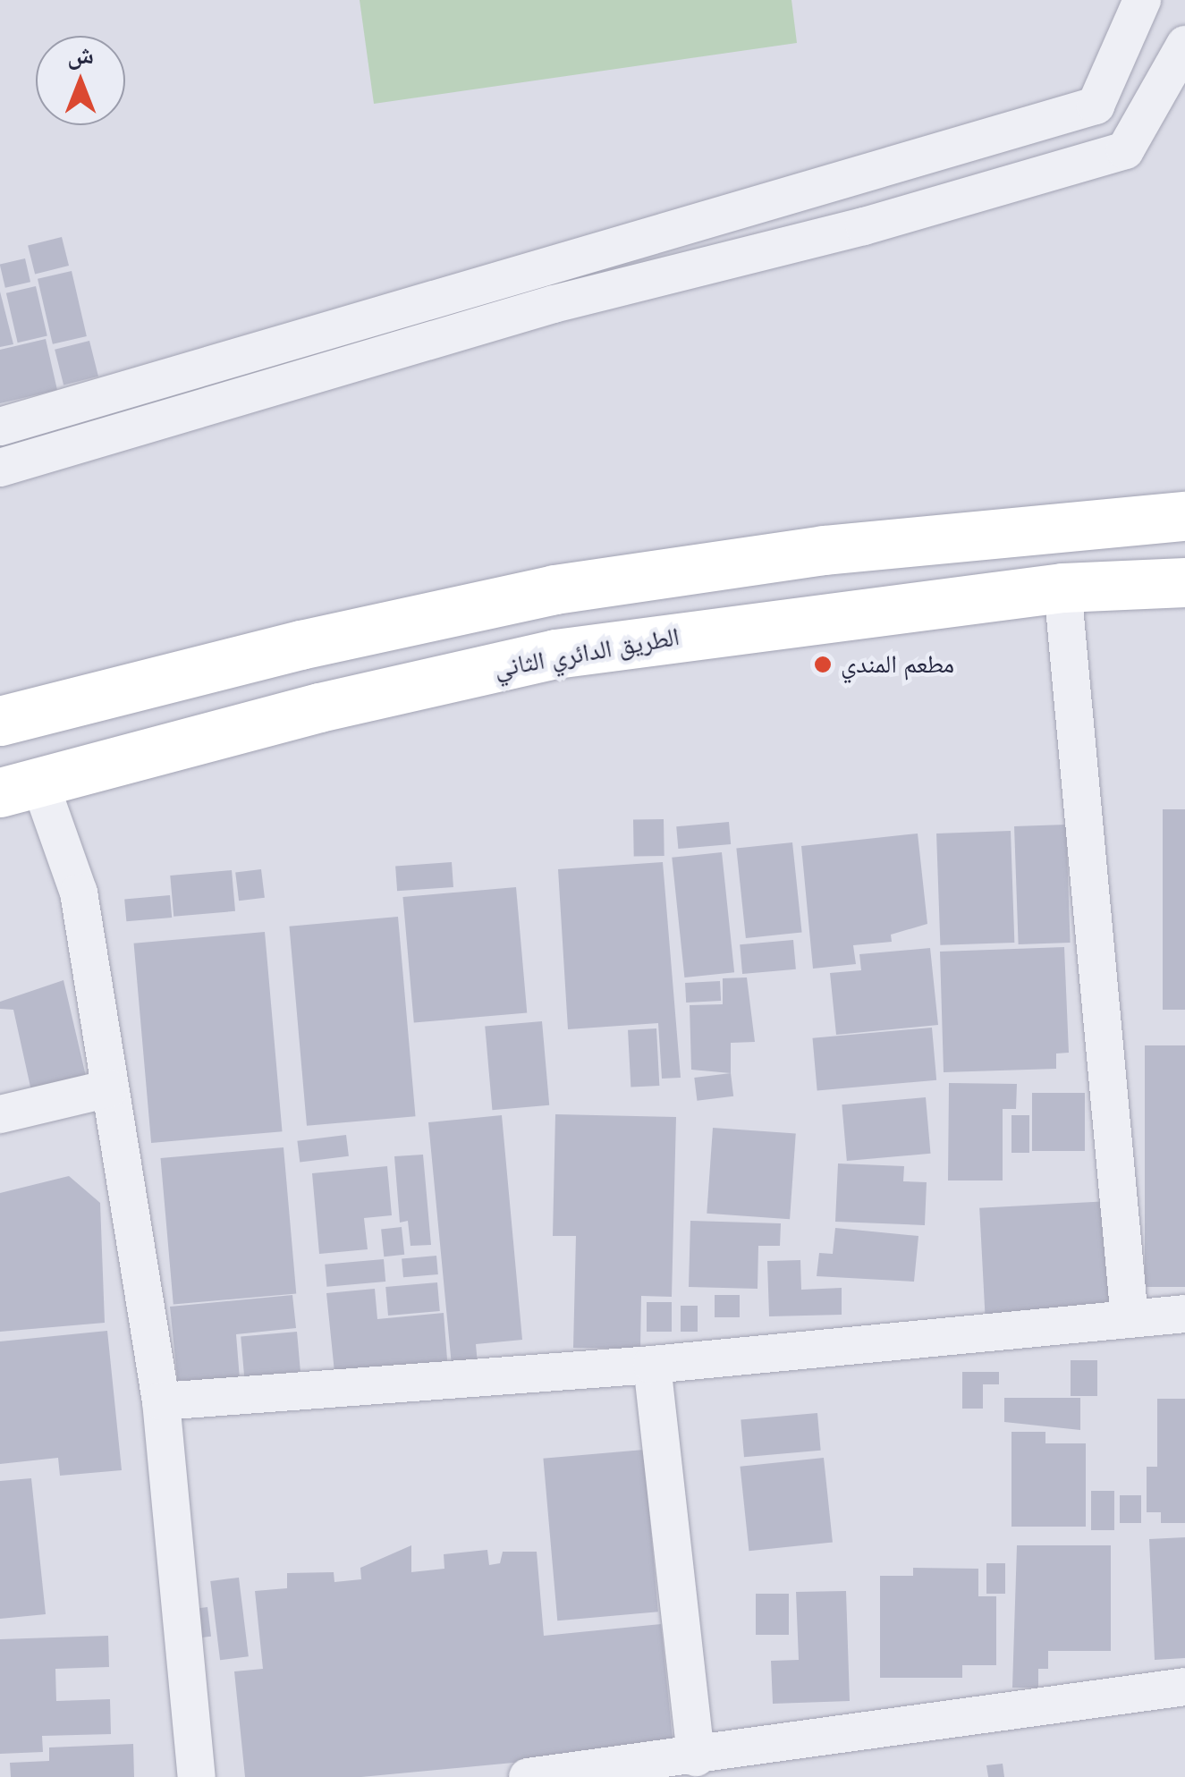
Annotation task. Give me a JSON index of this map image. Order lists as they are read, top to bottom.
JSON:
{
  "streets": {
    "highway": ["الطريق الدائري الثاني"]
  },
  "places": ["مطعم المندي"],
  "north": "top"
}
